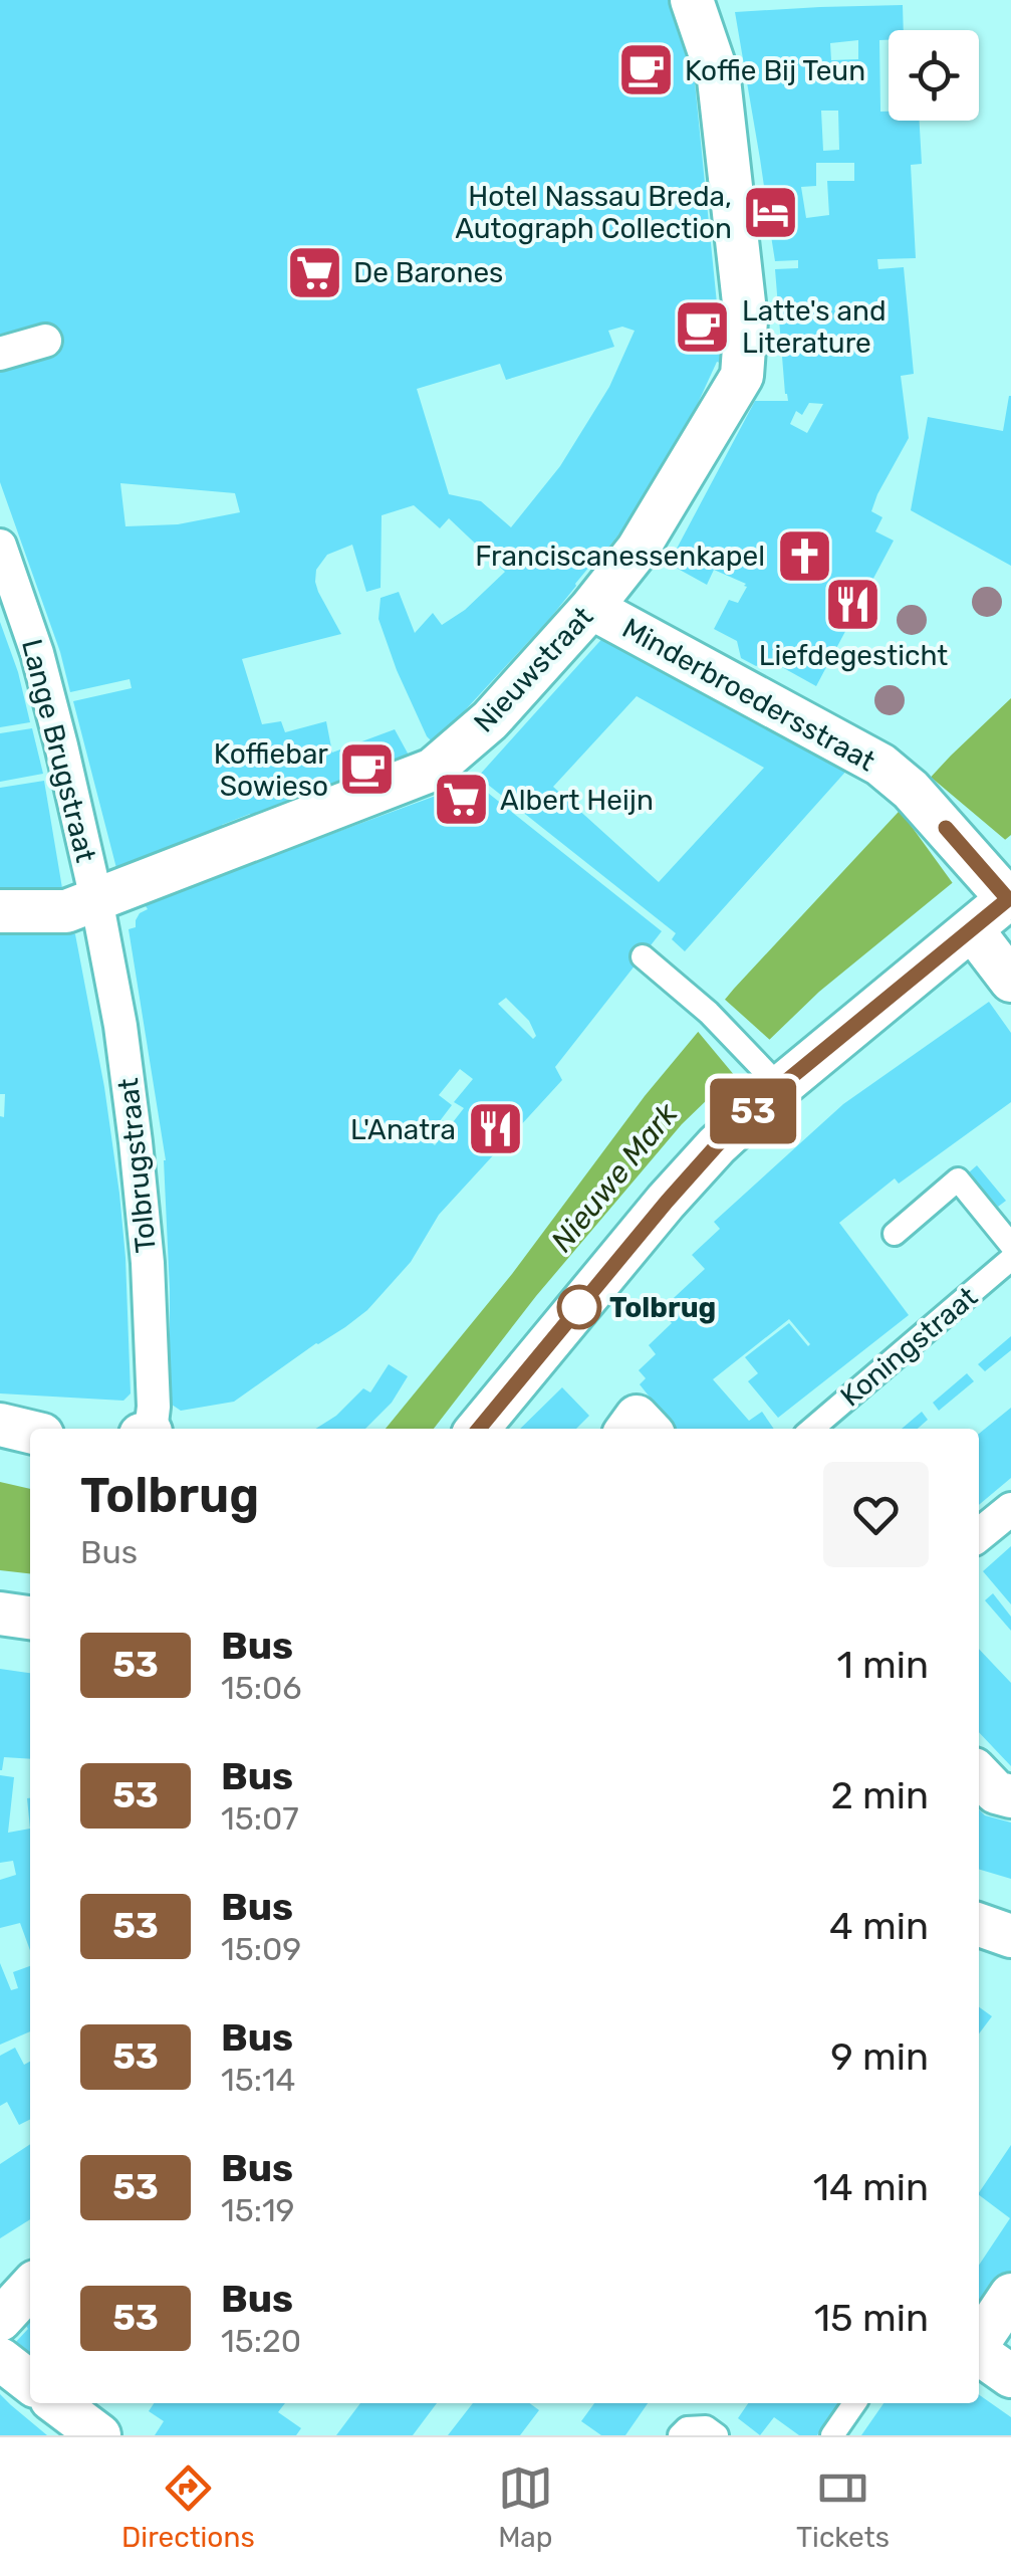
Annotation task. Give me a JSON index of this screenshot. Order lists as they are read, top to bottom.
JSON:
{
  "streets": {
    "street": [
      "Nieuwstraat",
      "Minderbroedersstraat",
      "Lange Brugstraat",
      "Tolbrugstraat"
    ],
    "lane": ["Koningstraat"]
  },
  "crossings": [
    ["Nieuwstraat", "Minderbroedersstraat"],
    ["Nieuwstraat", "Lange Brugstraat"],
    ["Nieuwstraat", "Tolbrugstraat"],
    ["Lange Brugstraat", "Tolbrugstraat"]
  ],
  "water": ["Nieuwe Mark"],
  "places": {
    "cafe": ["Koffie Bij Teun", "Latte's and Literature", "Koffiebar Sowieso"],
    "hotel": ["Hotel Nassau Breda, Autograph Collection"],
    "supermarket": ["De Barones", "Albert Heijn"],
    "church": ["Franciscanessenkapel"],
    "restaurant": ["Liefdegesticht", "L'Anatra"],
    "other": ["Tolbrug"]
  },
  "lines": ["bus line 53"],
  "page": {
    "on_map": "53",
    "heading": ["Tolbrug", "Bus"],
    "list": [
      {
        "mark": "53",
        "name": "Bus",
        "note": "15:06",
        "value": "1 min"
      },
      {
        "mark": "53",
        "name": "Bus",
        "note": "15:07",
        "value": "2 min"
      },
      {
        "mark": "53",
        "name": "Bus",
        "note": "15:09",
        "value": "4 min"
      },
      {
        "mark": "53",
        "name": "Bus",
        "note": "15:14",
        "value": "9 min"
      },
      {
        "mark": "53",
        "name": "Bus",
        "note": "15:19",
        "value": "14 min"
      },
      {
        "mark": "53",
        "name": "Bus",
        "note": "15:20",
        "value": "15 min"
      }
    ],
    "tabs": ["Directions", "Map", "Tickets"]
  }
}
